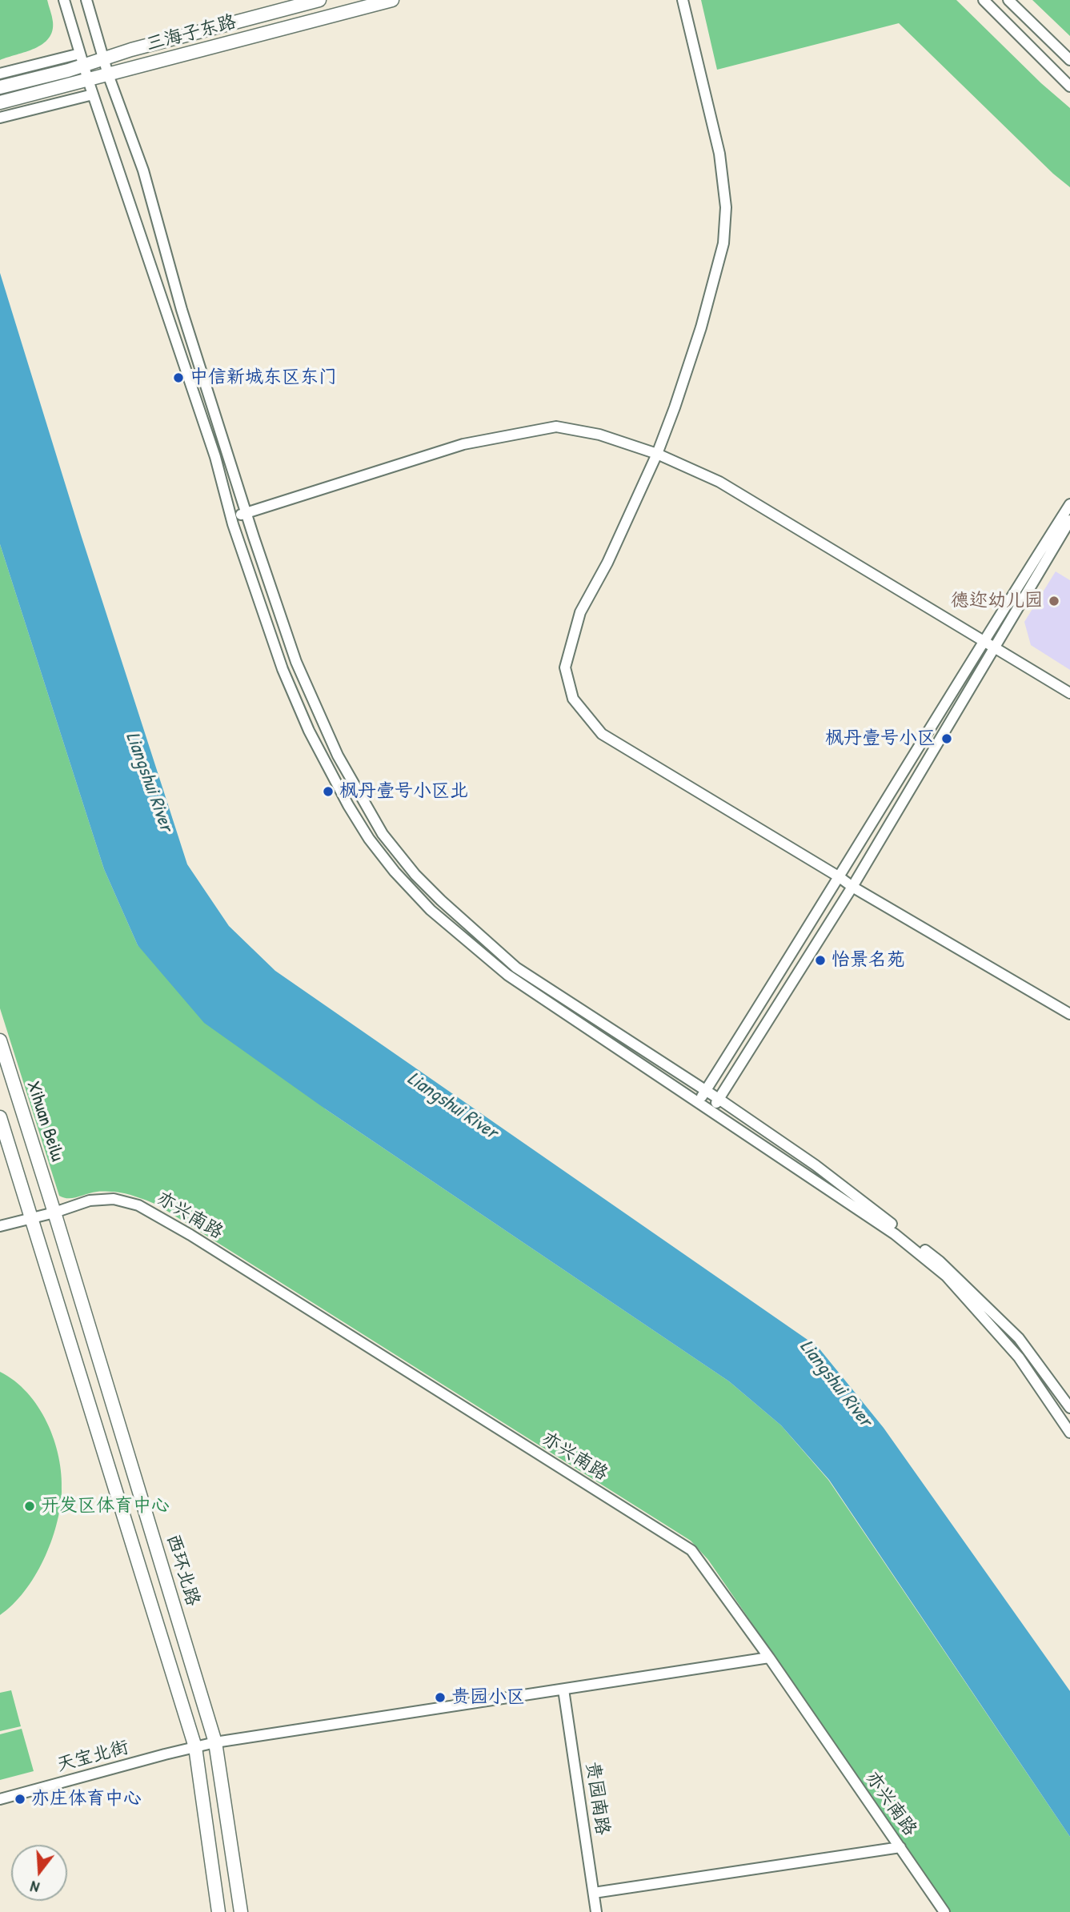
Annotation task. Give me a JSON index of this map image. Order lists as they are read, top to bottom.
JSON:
{
  "streets": {
    "main road": ["三海子东路", "Xihuan Beilu", "西环北路"],
    "street": ["亦兴南路", "天宝北街", "贵园南路"]
  },
  "crossings": [
    ["Xihuan Beilu", "亦兴南路"],
    ["Xihuan Beilu", "西环北路"],
    ["亦兴南路", "西环北路"],
    ["亦兴南路", "天宝北街"],
    ["西环北路", "天宝北街"],
    ["天宝北街", "贵园南路"]
  ],
  "water": ["Liangshui River"],
  "places": [
    "中信新城东区东门",
    "德迩幼儿园",
    "枫丹壹号小区",
    "枫丹壹号小区北",
    "怡景名苑",
    "开发区体育中心",
    "贵园小区",
    "亦庄体育中心"
  ],
  "north": "bottom"
}
